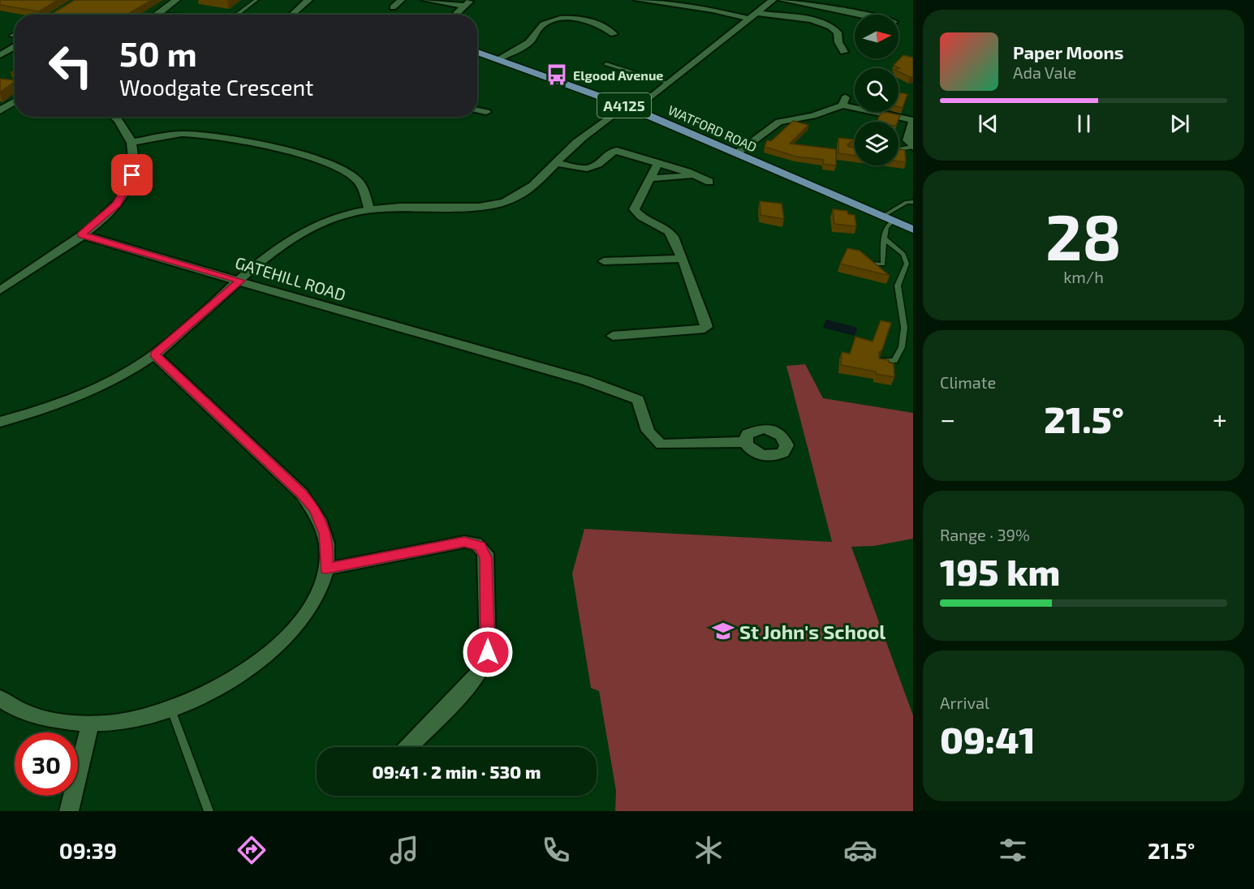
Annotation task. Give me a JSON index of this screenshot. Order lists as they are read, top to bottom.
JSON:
{
  "streets": {
    "main road": ["A4125", "WATFORD ROAD"],
    "street": ["GATEHILL ROAD"]
  },
  "places": {
    "bus stop": ["Elgood Avenue"],
    "school or university": ["St John's School"]
  },
  "north": "right",
  "page": {
    "turn": ["50 m", "Woodgate Crescent"],
    "song": ["Paper Moons", "Ada Vale"],
    "tile": [
      ["28", "km/h"],
      "Climate",
      ["Range · 39%", "195 km"],
      ["Arrival", "09:41"]
    ],
    "heat": ["−", "21.5°", "+"],
    "limit": "30",
    "trip": "09:41 · 2 min · 530 m",
    "tabs": ["09:39", "21.5°"]
  }
}
